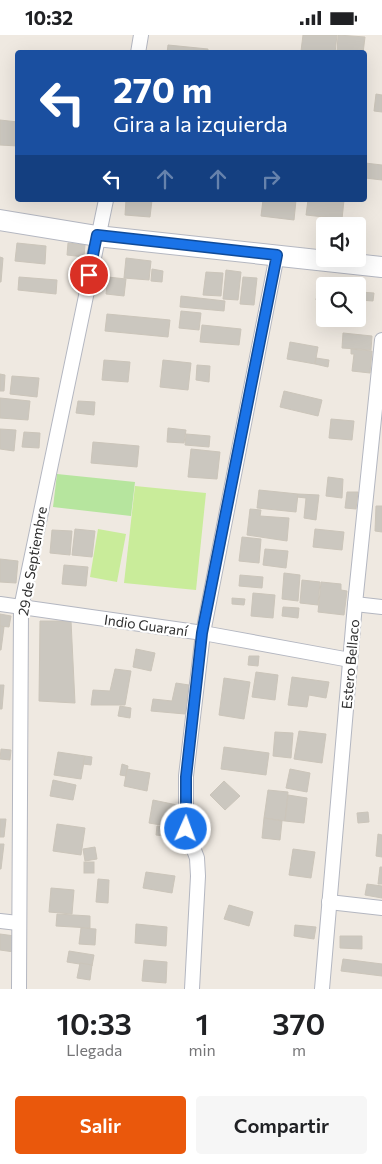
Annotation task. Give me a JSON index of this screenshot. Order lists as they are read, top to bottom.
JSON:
{
  "streets": {
    "street": ["29 de Septiembre", "Indio Guaraní", "Estero Bellaco"]
  },
  "crossings": [
    ["29 de Septiembre", "Indio Guaraní"],
    ["Indio Guaraní", "Estero Bellaco"]
  ],
  "page": {
    "status": "10:32",
    "turn": ["270 m", "Gira a la izquierda"],
    "eta": [
      "10:33",
      "Llegada",
      "1",
      "min",
      "370",
      "m"
    ],
    "buttons": ["Salir", "Compartir"]
  }
}
